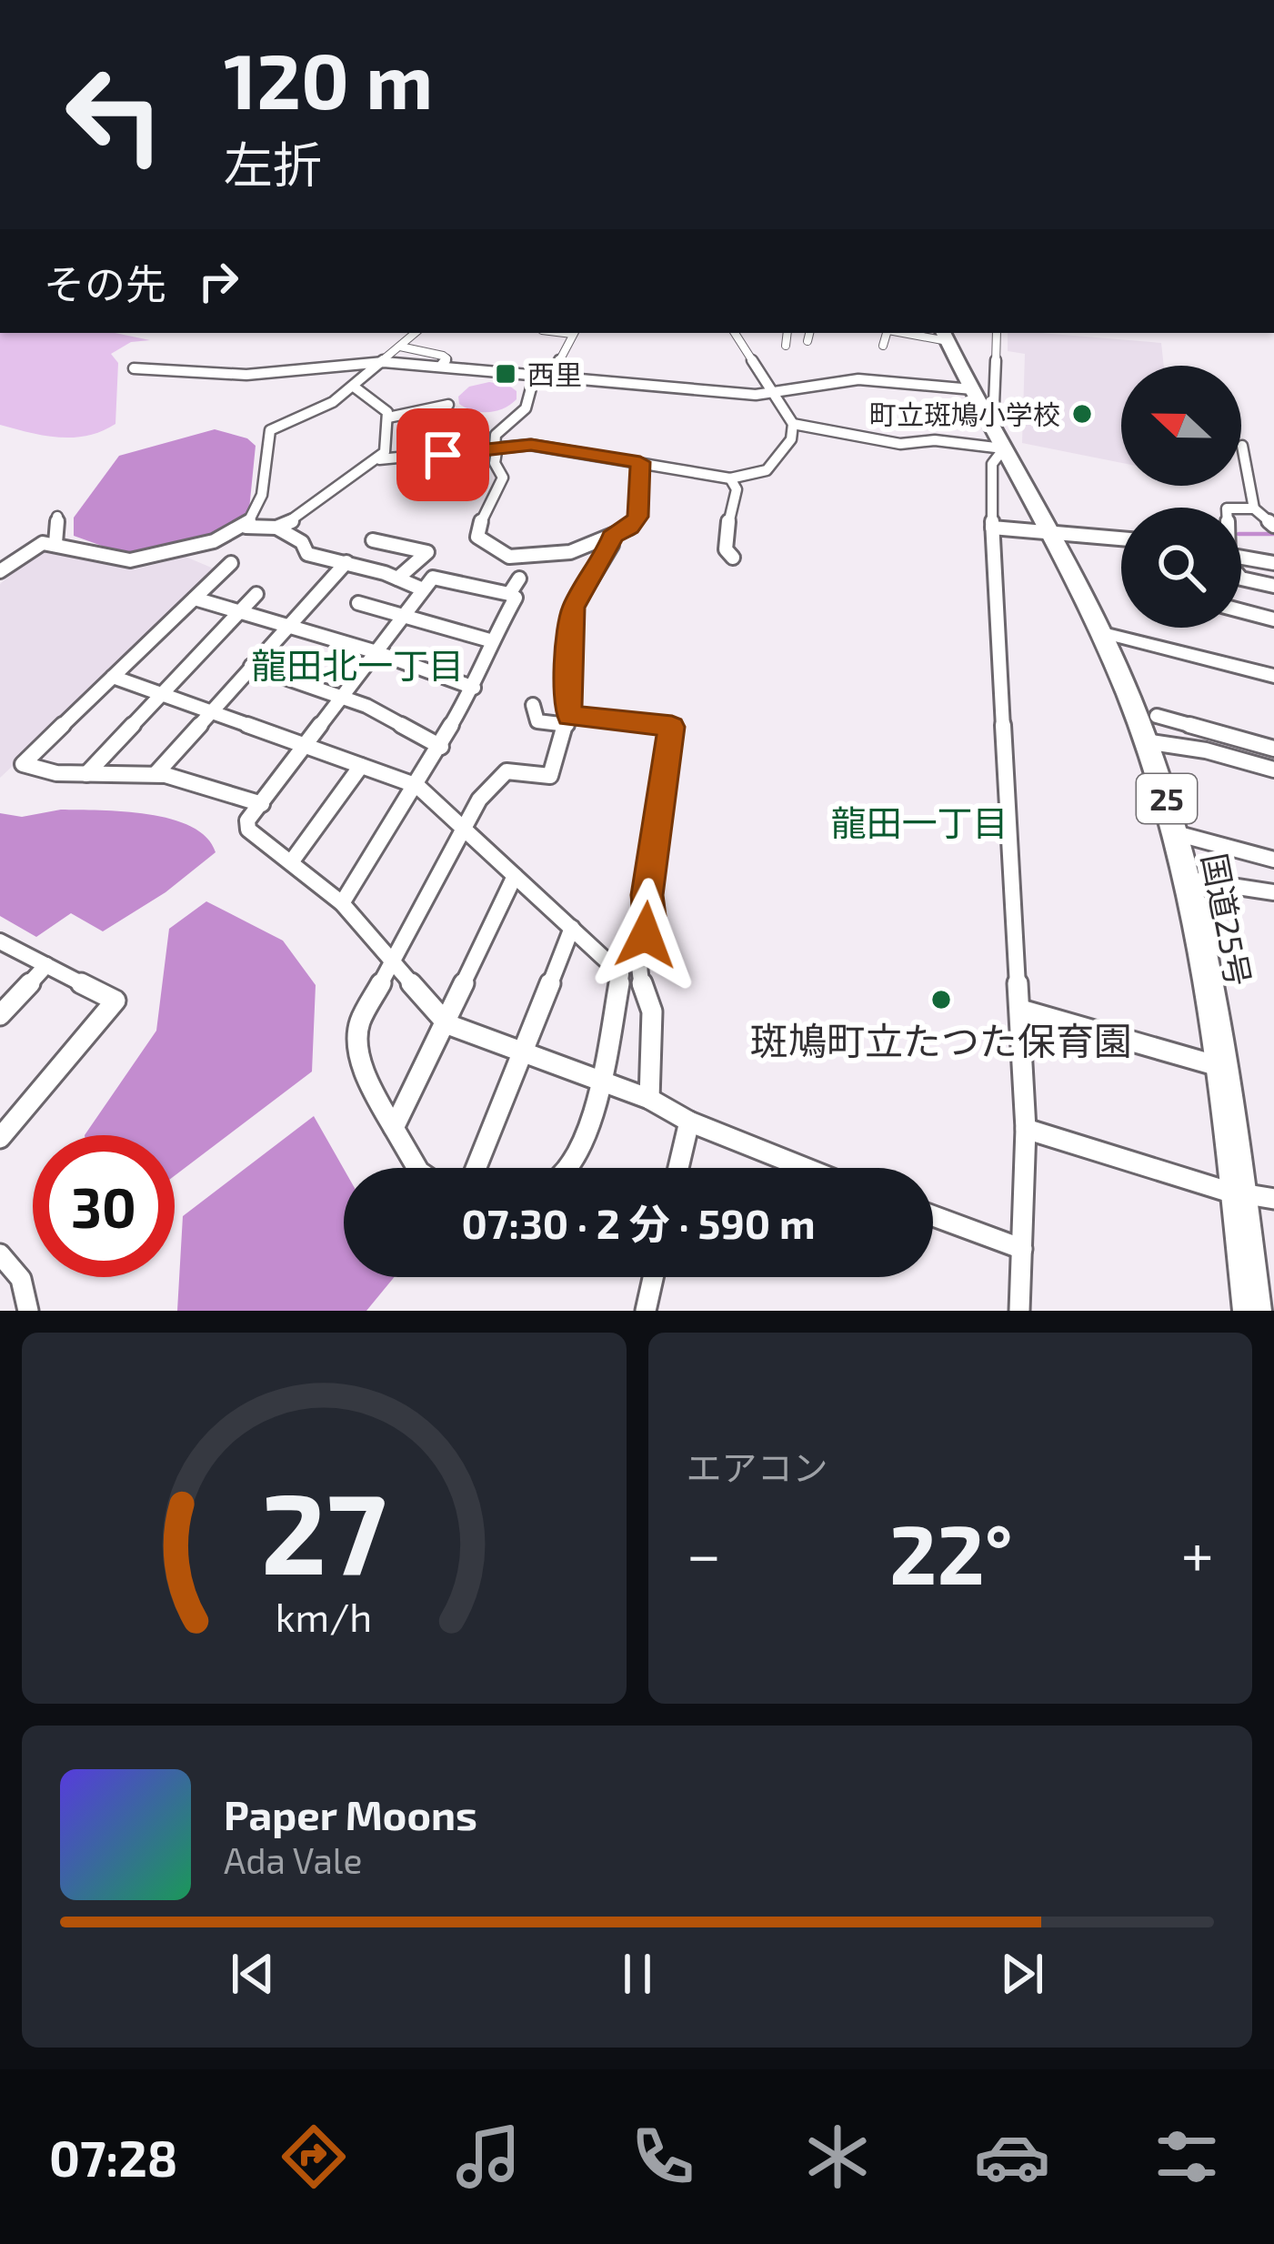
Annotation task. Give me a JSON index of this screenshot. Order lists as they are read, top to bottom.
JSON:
{
  "streets": {
    "highway": ["25", "国道25号"]
  },
  "districts": ["龍田北一丁目", "龍田一丁目"],
  "places": {
    "transit": ["西里"],
    "other": ["町立斑鳩小学校", "斑鳩町立たつた保育園"]
  },
  "north": "left",
  "page": {
    "turn": ["120 m", "左折"],
    "then": "その先",
    "limit": "30",
    "trip": "07:30 · 2 分 · 590 m",
    "tile": "エアコン",
    "heat": ["−", "22°", "+"],
    "song": ["Paper Moons", "Ada Vale"],
    "tabs": "07:28",
    "gauge": ["27", "km/h"]
  }
}
